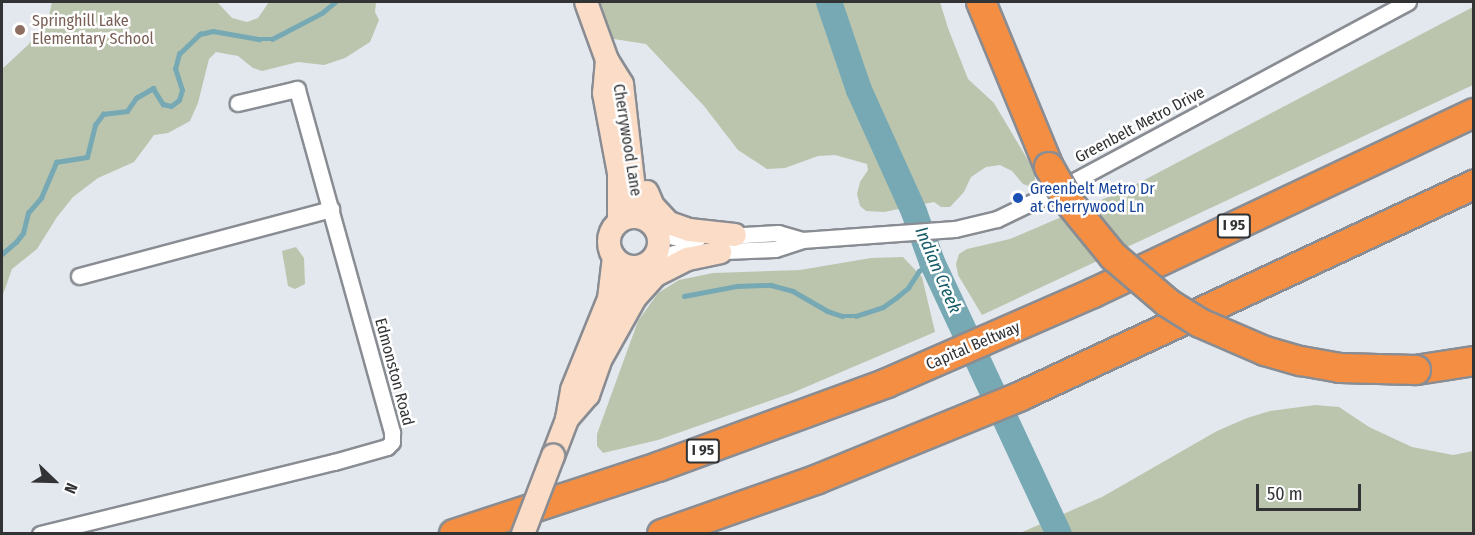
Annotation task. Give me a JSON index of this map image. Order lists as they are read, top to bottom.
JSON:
{
  "streets": {
    "highway": ["I 95", "Capital Beltway"],
    "street": ["Greenbelt Metro Drive", "Cherrywood Lane", "Edmonston Road"]
  },
  "crossings": [
    ["Greenbelt Metro Drive", "Cherrywood Lane"]
  ],
  "water": ["Indian Creek"],
  "places": ["Springhill Lake Elementary School", "Greenbelt Metro Dr at Cherrywood Ln"],
  "scale_bar": "50 m",
  "north": "bottom right"
}
